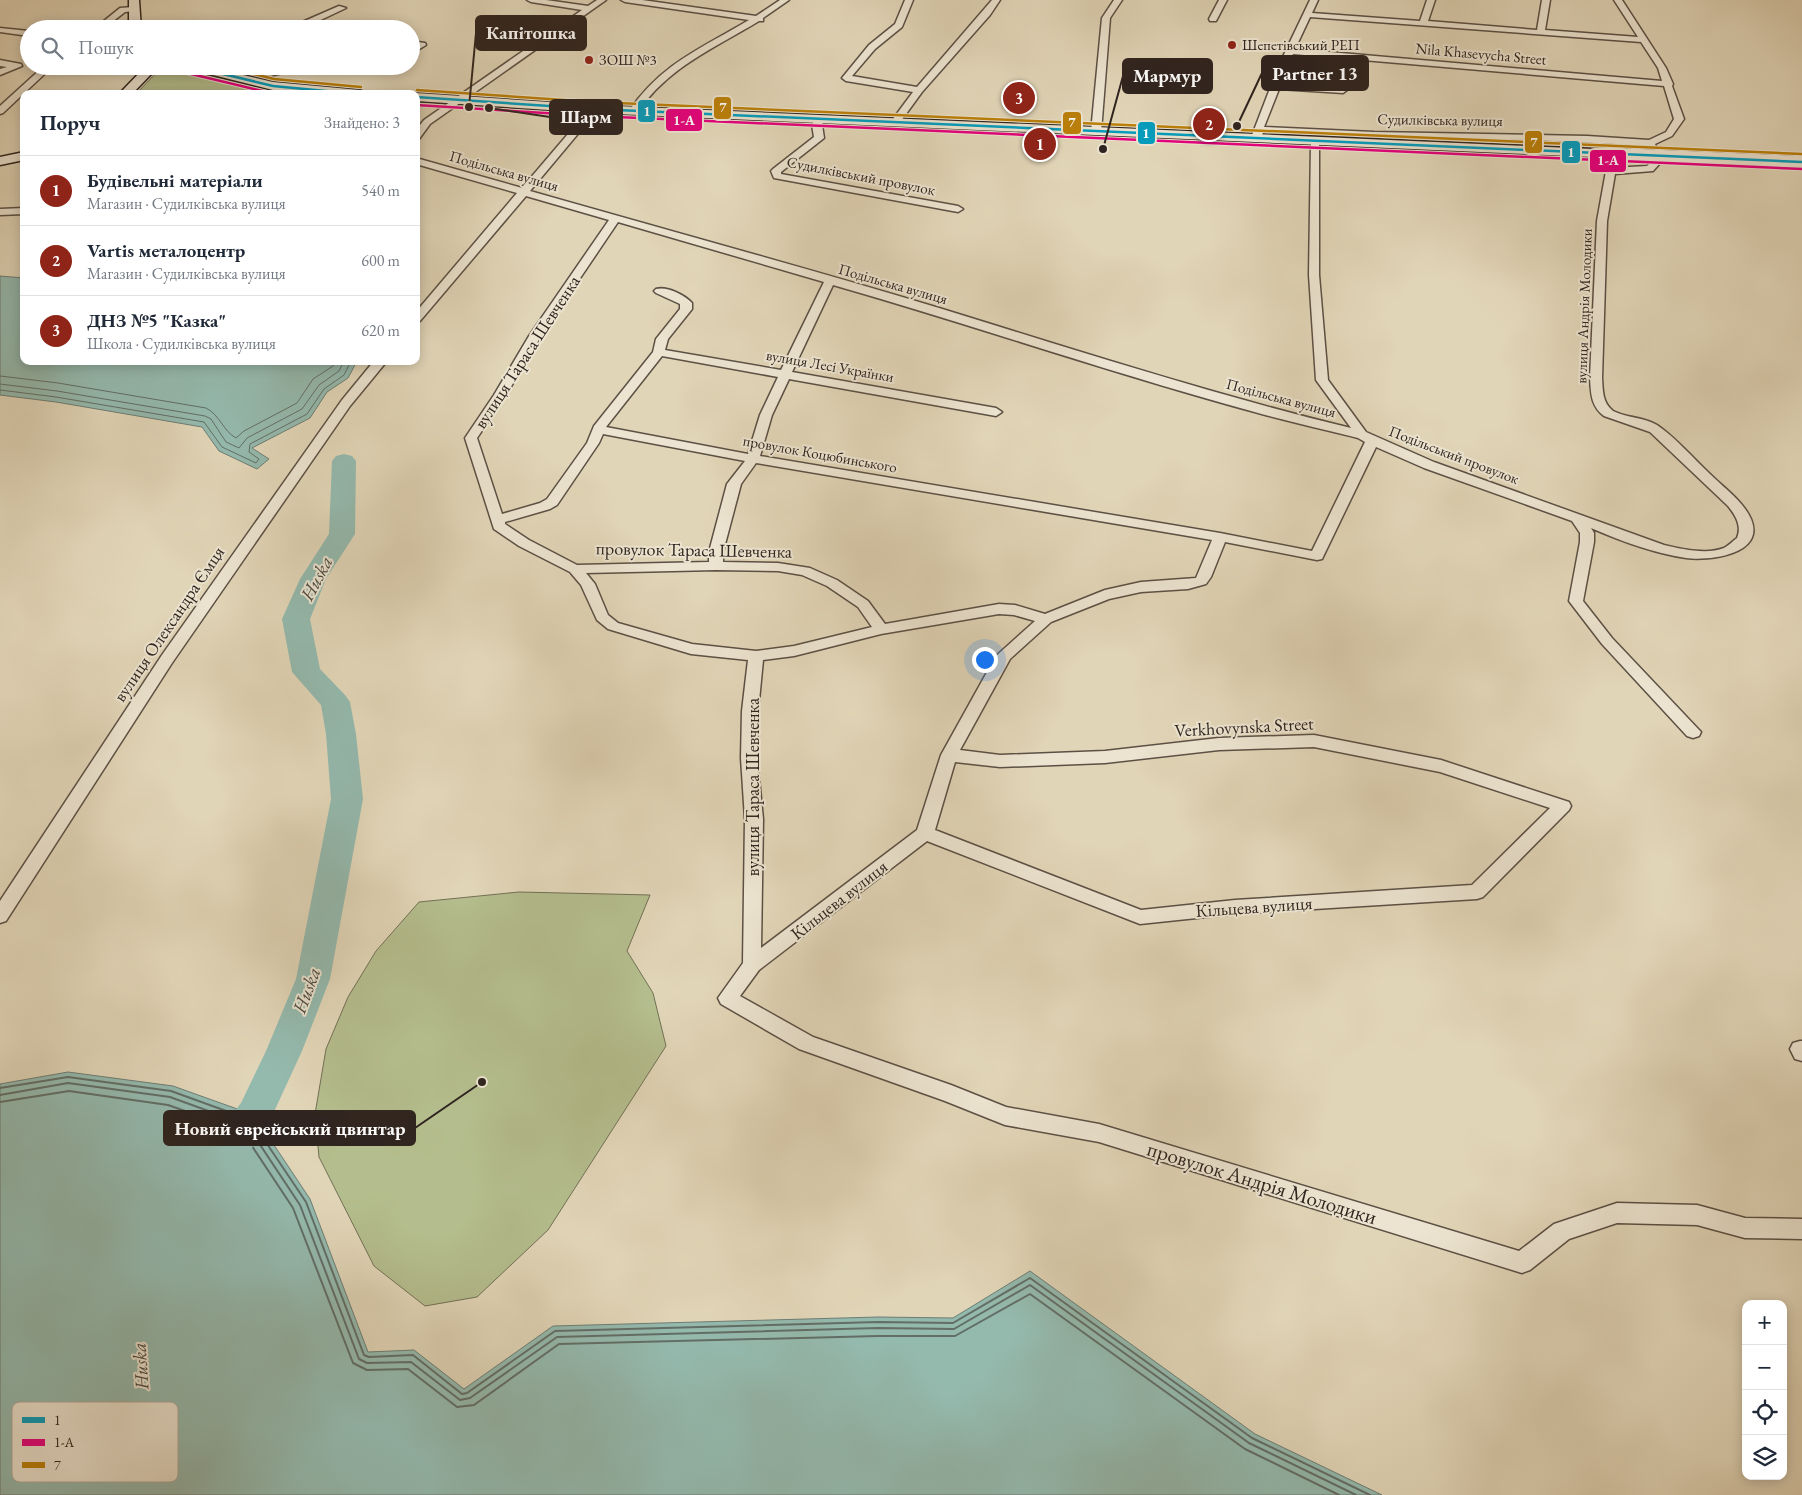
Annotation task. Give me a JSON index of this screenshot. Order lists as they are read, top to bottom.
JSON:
{
  "streets": {
    "main road": ["Судилківська вулиця"],
    "street": [
      "Nila Khasevycha Street",
      "Подільська вулиця",
      "Судилківський провулок",
      "вулиця Андрія Молодики",
      "вулиця Тараса Шевченка",
      "вулиця Лесі Українки",
      "провулок Коцюбинського",
      "Подільський провулок",
      "провулок Тараса Шевченка",
      "вулиця Олександра Ємця",
      "Verkhovynska Street",
      "Кільцева вулиця",
      "провулок Андрія Молодики"
    ]
  },
  "crossings": [
    ["Судилківська вулиця", "Судилківський провулок"],
    ["Судилківська вулиця", "вулиця Андрія Молодики"],
    ["Судилківська вулиця", "Подільський провулок"],
    ["Подільська вулиця", "вулиця Тараса Шевченка"],
    ["Подільська вулиця", "провулок Коцюбинського"],
    ["Подільська вулиця", "Подільський провулок"],
    ["вулиця Андрія Молодики", "Подільський провулок"],
    ["вулиця Тараса Шевченка", "провулок Тараса Шевченка"],
    ["вулиця Тараса Шевченка", "Кільцева вулиця"],
    ["провулок Коцюбинського", "Подільський провулок"],
    ["Verkhovynska Street", "Кільцева вулиця"]
  ],
  "water": ["Huska"],
  "places": [
    "Шепетівський РЕП",
    "ЗОШ №3",
    "Капітошка",
    "Шарм",
    "Partner 13",
    "Мармур",
    "Новий єврейський цвинтар"
  ],
  "lines": ["transit line 1", "transit line 1-А", "transit line 7"],
  "legend": ["1", "1-А", "7"],
  "page": {
    "search": "Пошук",
    "pins": ["3", "2", "1"],
    "heading": ["Поруч", "Знайдено: 3"],
    "list": [
      {
        "mark": "1",
        "name": "Будівельні матеріали",
        "note": "Магазин · Судилківська вулиця",
        "value": "540 m"
      },
      {
        "mark": "2",
        "name": "Vartis металоцентр",
        "note": "Магазин · Судилківська вулиця",
        "value": "600 m"
      },
      {
        "mark": "3",
        "name": "ДНЗ №5 \"Казка\"",
        "note": "Школа · Судилківська вулиця",
        "value": "620 m"
      }
    ],
    "map_buttons": ["+", "−"]
  }
}
